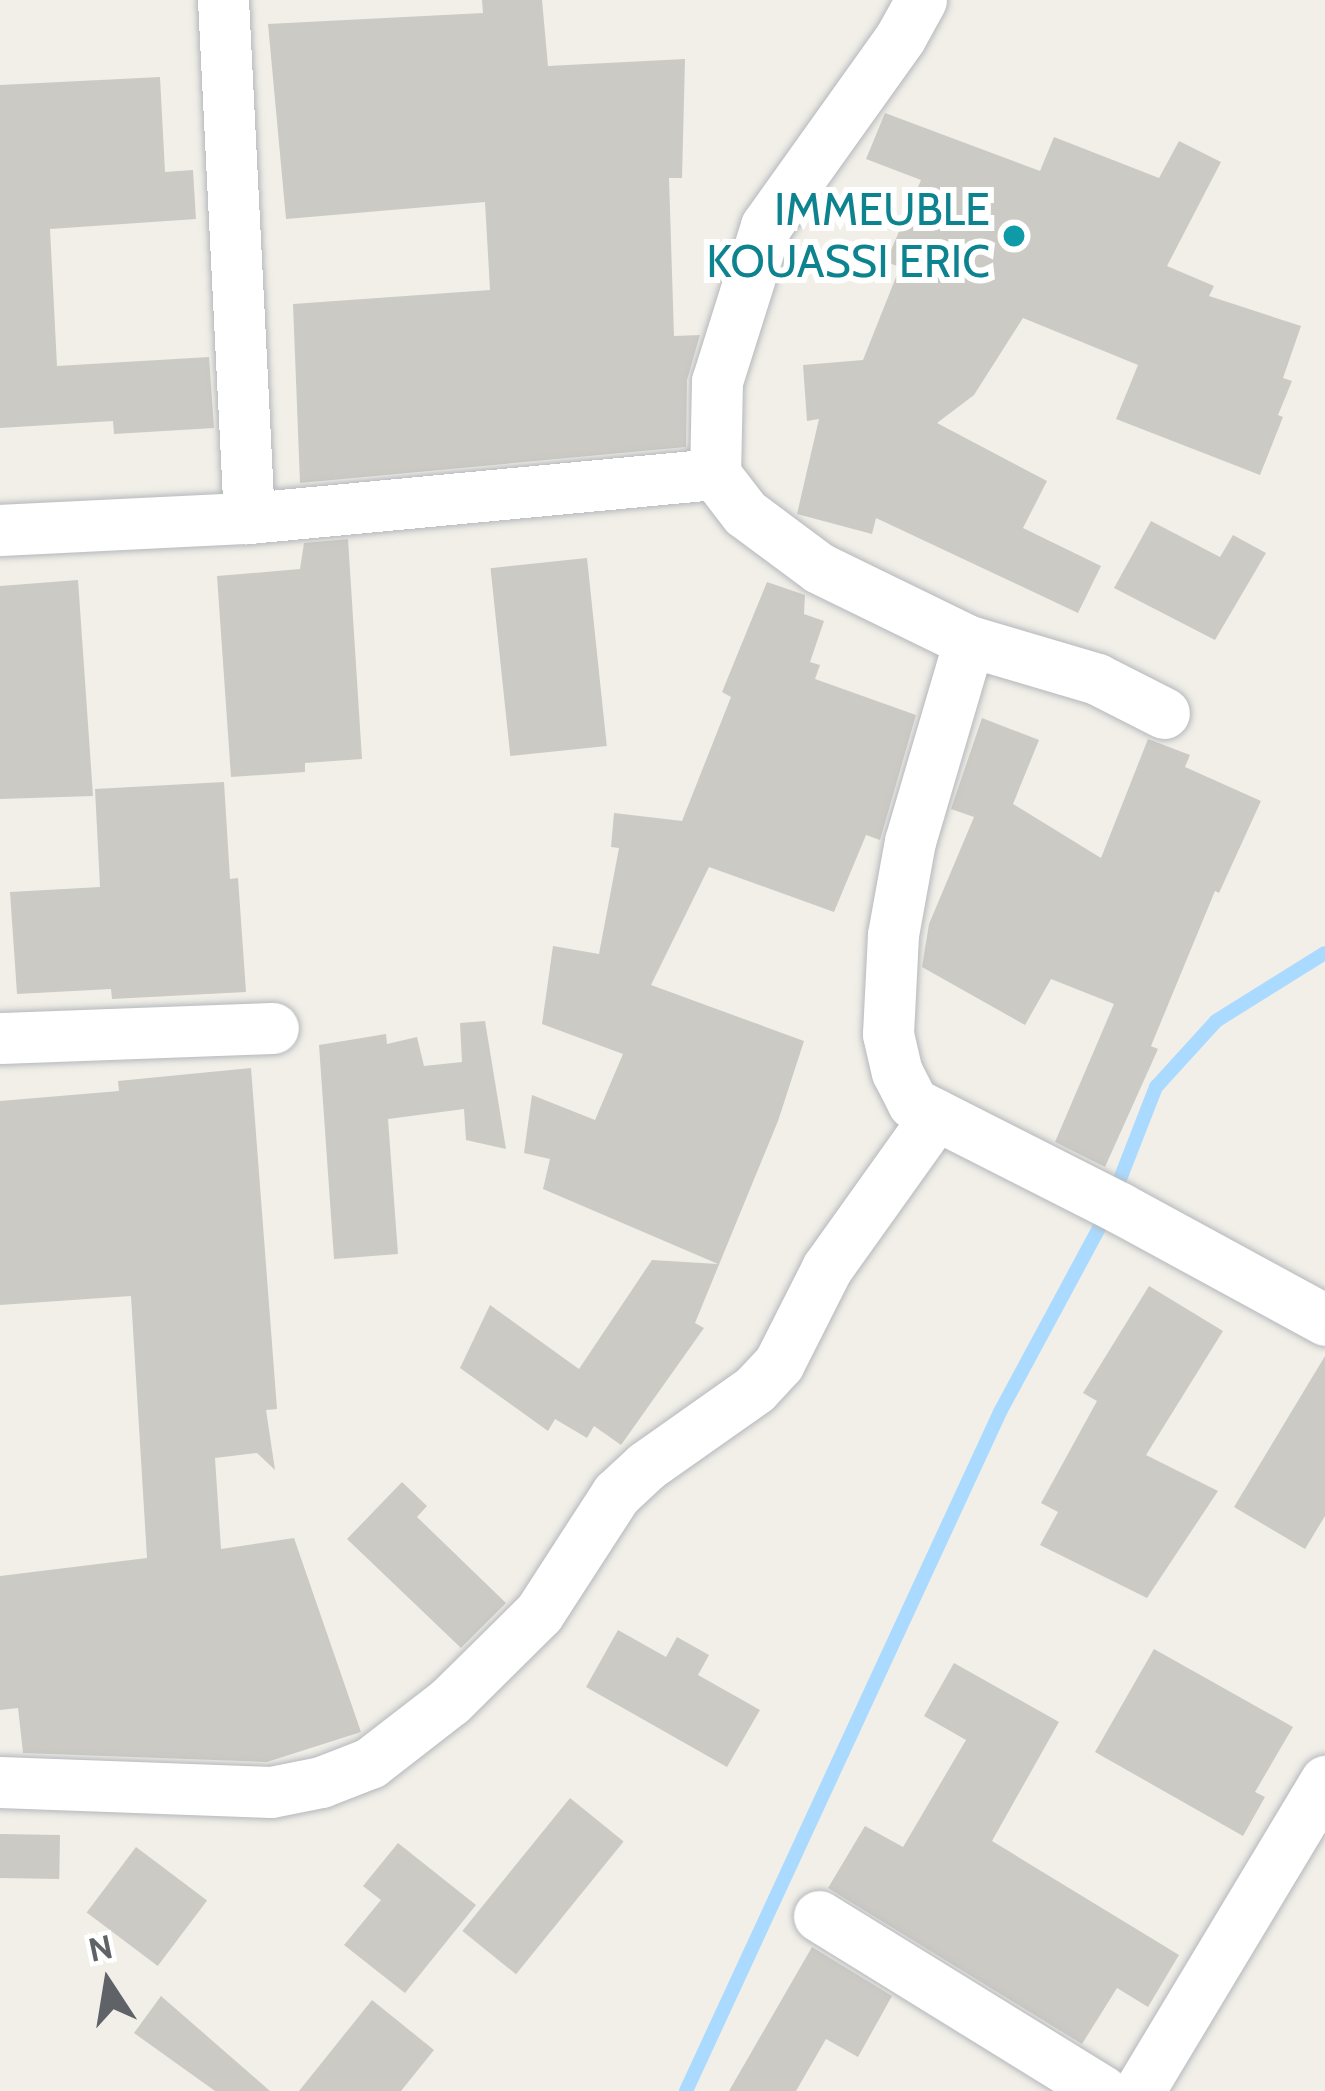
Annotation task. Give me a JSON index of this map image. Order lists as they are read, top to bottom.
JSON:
{
  "places": ["IMMEUBLE KOUASSI ERIC"],
  "north": "top"
}
